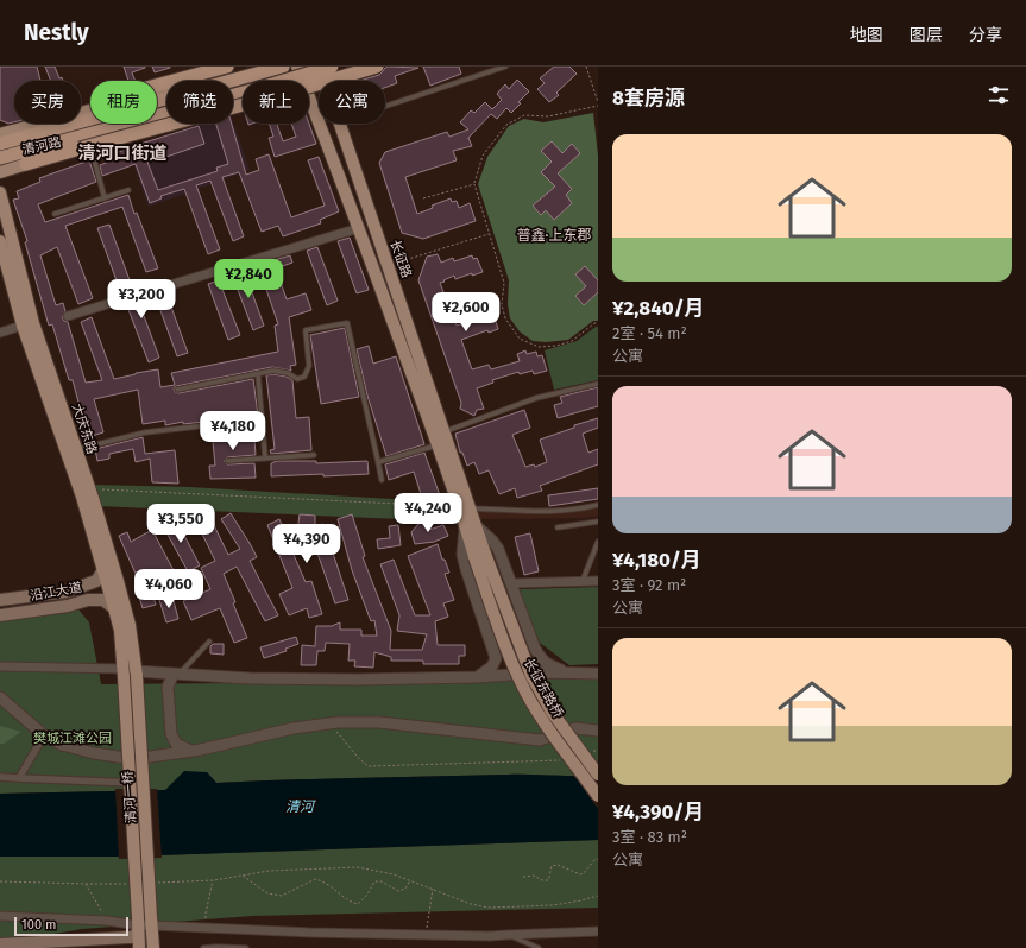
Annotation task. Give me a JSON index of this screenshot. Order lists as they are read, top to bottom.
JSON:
{
  "streets": {
    "main road": [
      "清河路",
      "长征路",
      "大庆东路",
      "沿江大道",
      "长征东路桥",
      "清河一桥"
    ]
  },
  "crossings": [
    ["大庆东路", "沿江大道"],
    ["大庆东路", "清河一桥"]
  ],
  "districts": ["清河口街道", "普鑫·上东郡"],
  "water": ["清河"],
  "parks": ["樊城江滩公园"],
  "scale_bar": "100 m",
  "page": {
    "header": "Nestly",
    "nav": ["地图", "图层", "分享"],
    "heading": "8套房源",
    "chip": [
      "买房",
      "租房",
      "筛选",
      "新上",
      "公寓"
    ],
    "list": [
      {
        "name": "¥2,840/月",
        "note": "2室 · 54 m² · 公寓"
      },
      {
        "name": "¥4,180/月",
        "note": "3室 · 92 m² · 公寓"
      },
      {
        "name": "¥4,390/月",
        "note": "3室 · 83 m² · 公寓"
      }
    ],
    "price": [
      "¥2,840",
      "¥3,200",
      "¥2,600",
      "¥4,180",
      "¥4,240",
      "¥3,550",
      "¥4,390",
      "¥4,060"
    ],
    "scale": "100 m"
  }
}
